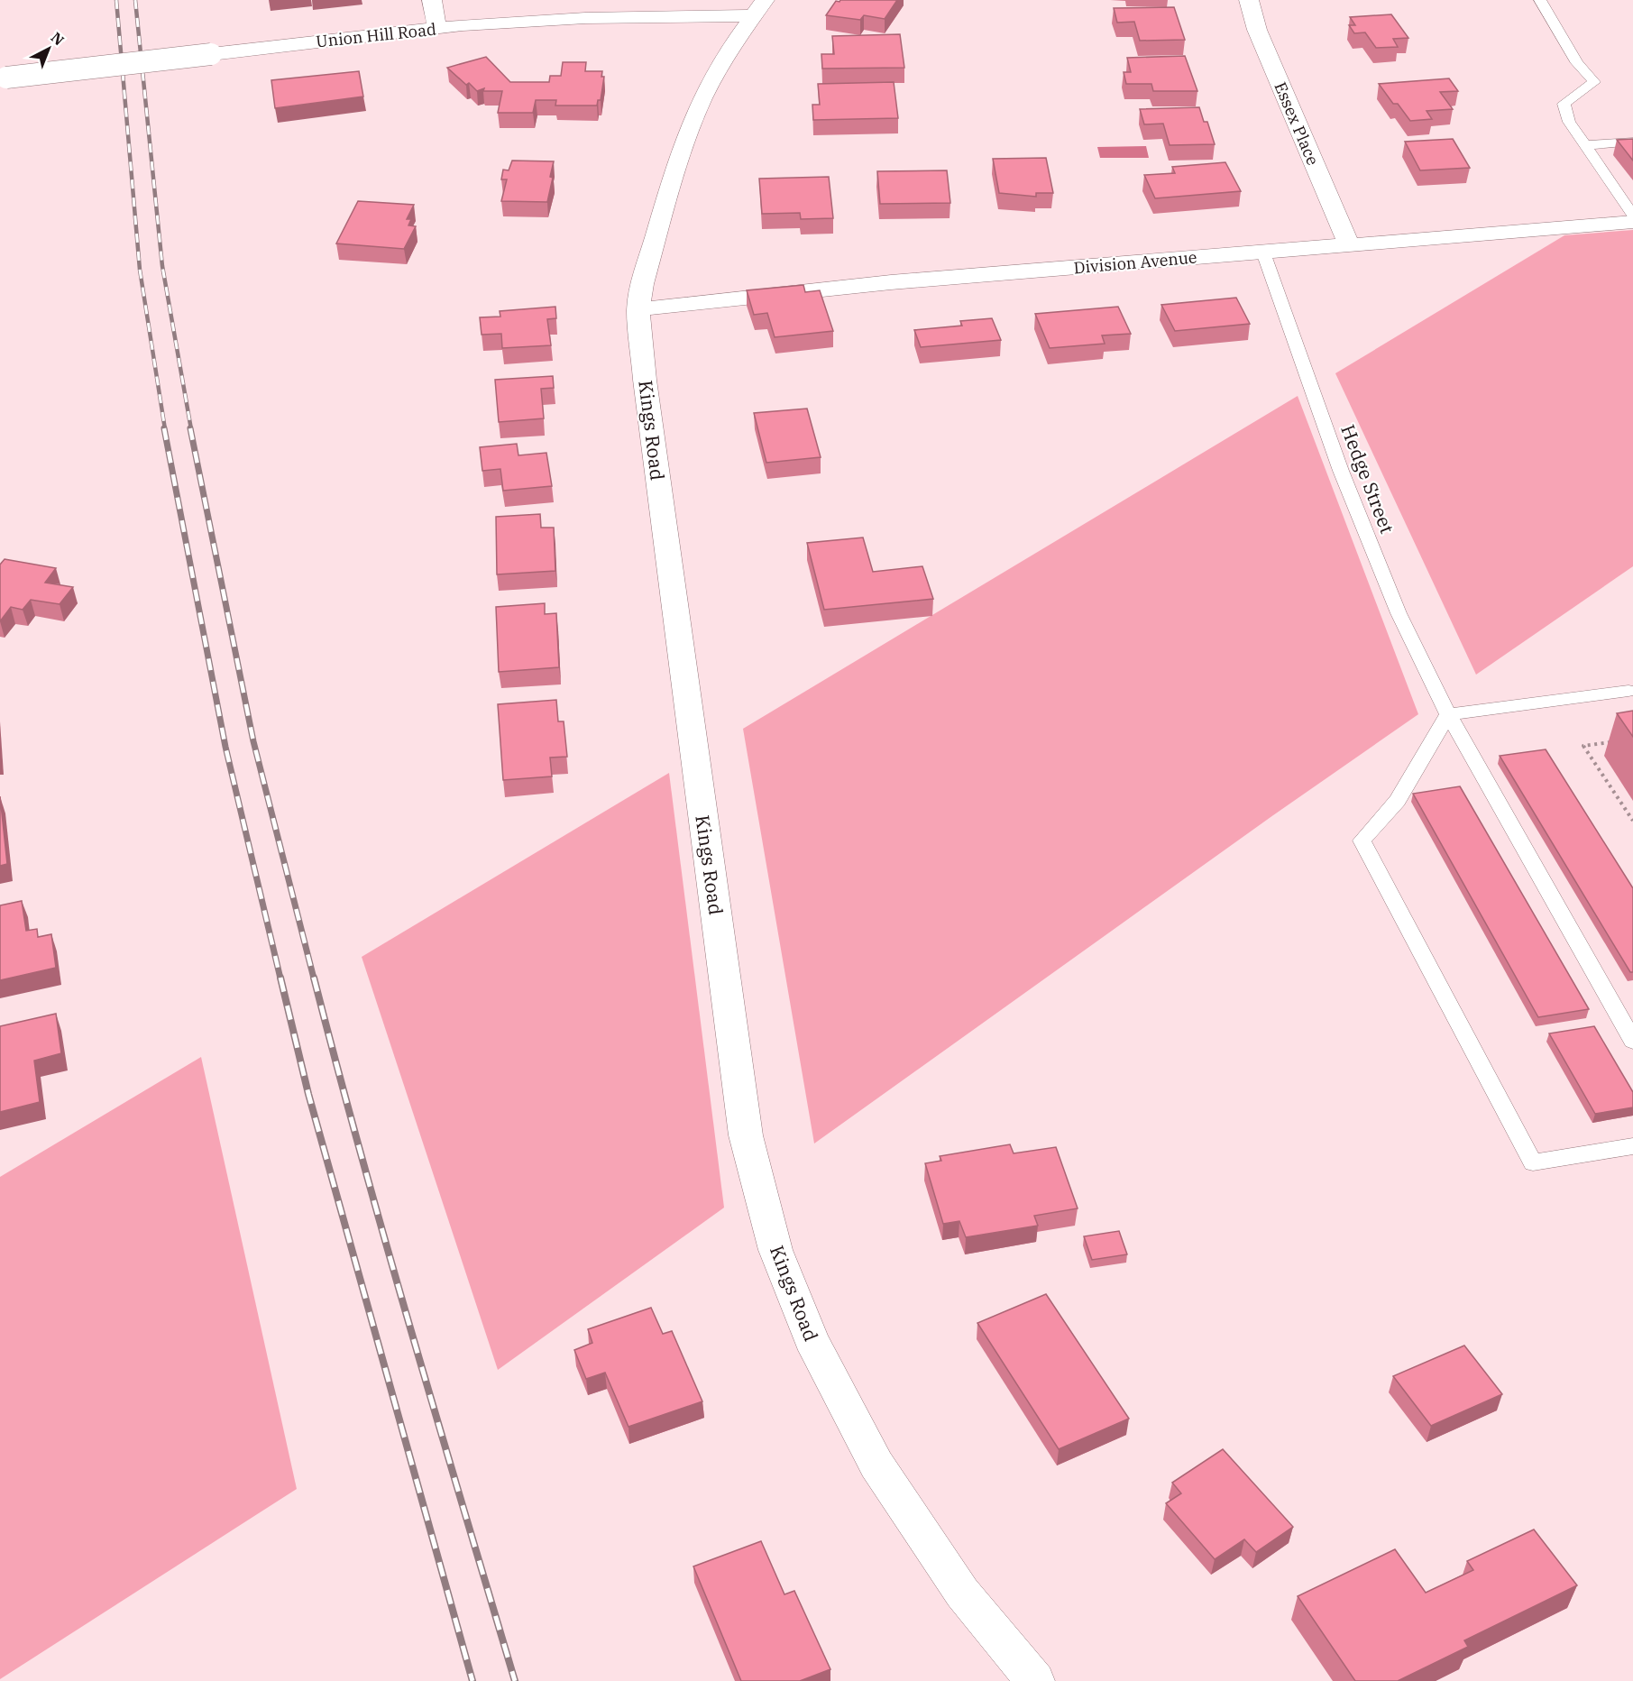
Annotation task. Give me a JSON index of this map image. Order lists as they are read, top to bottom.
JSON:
{
  "streets": {
    "street": [
      "Union Hill Road",
      "Essex Place",
      "Division Avenue",
      "Kings Road"
    ],
    "lane": ["Hedge Street"]
  },
  "crossings": [
    ["Union Hill Road", "Kings Road"],
    ["Essex Place", "Division Avenue"],
    ["Division Avenue", "Kings Road"],
    ["Division Avenue", "Hedge Street"]
  ],
  "north": "top right"
}
